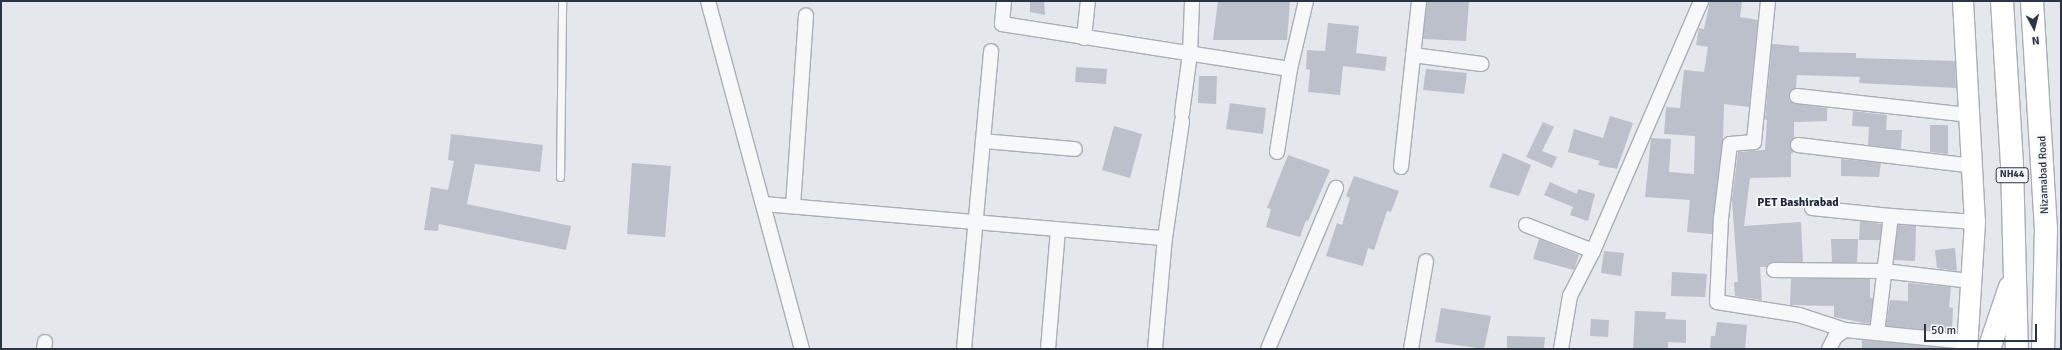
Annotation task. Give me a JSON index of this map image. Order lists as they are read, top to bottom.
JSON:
{
  "streets": {
    "highway": ["NH44", "Nizamabad Road"]
  },
  "districts": ["PET Bashirabad"],
  "scale_bar": "50 m",
  "north": "bottom"
}
